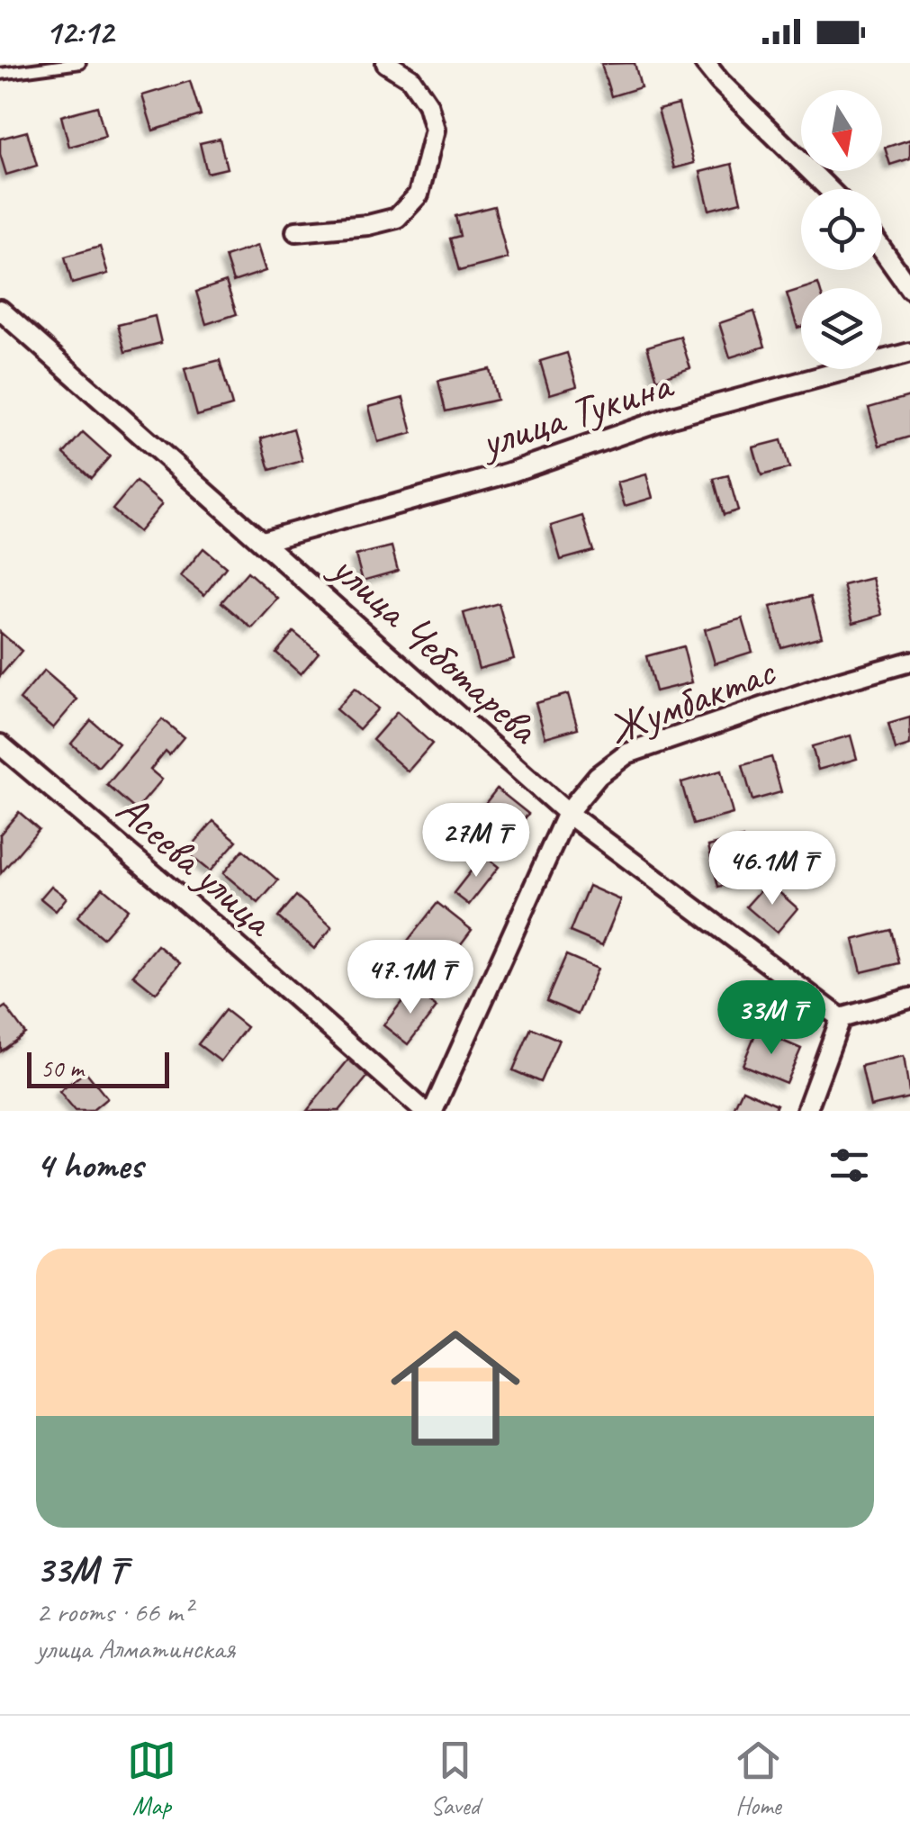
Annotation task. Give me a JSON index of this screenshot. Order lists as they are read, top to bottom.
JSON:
{
  "streets": {
    "street": [
      "улица Тукина",
      "улица Чеботарева",
      "Жумбактас",
      "Асеева улица"
    ]
  },
  "crossings": [
    ["улица Тукина", "улица Чеботарева"],
    ["улица Чеботарева", "Жумбактас"]
  ],
  "scale_bar": "50 m",
  "north": "bottom",
  "page": {
    "status": "12:12",
    "price": [
      "27M ₸",
      "46.1M ₸",
      "47.1M ₸",
      "33M ₸"
    ],
    "scale": "50 m",
    "heading": "4 homes",
    "list": [
      {
        "name": "33M ₸",
        "note": "2 rooms · 66 m² · улица Алматинская"
      }
    ],
    "tabs": ["Map", "Saved", "Home"]
  }
}
